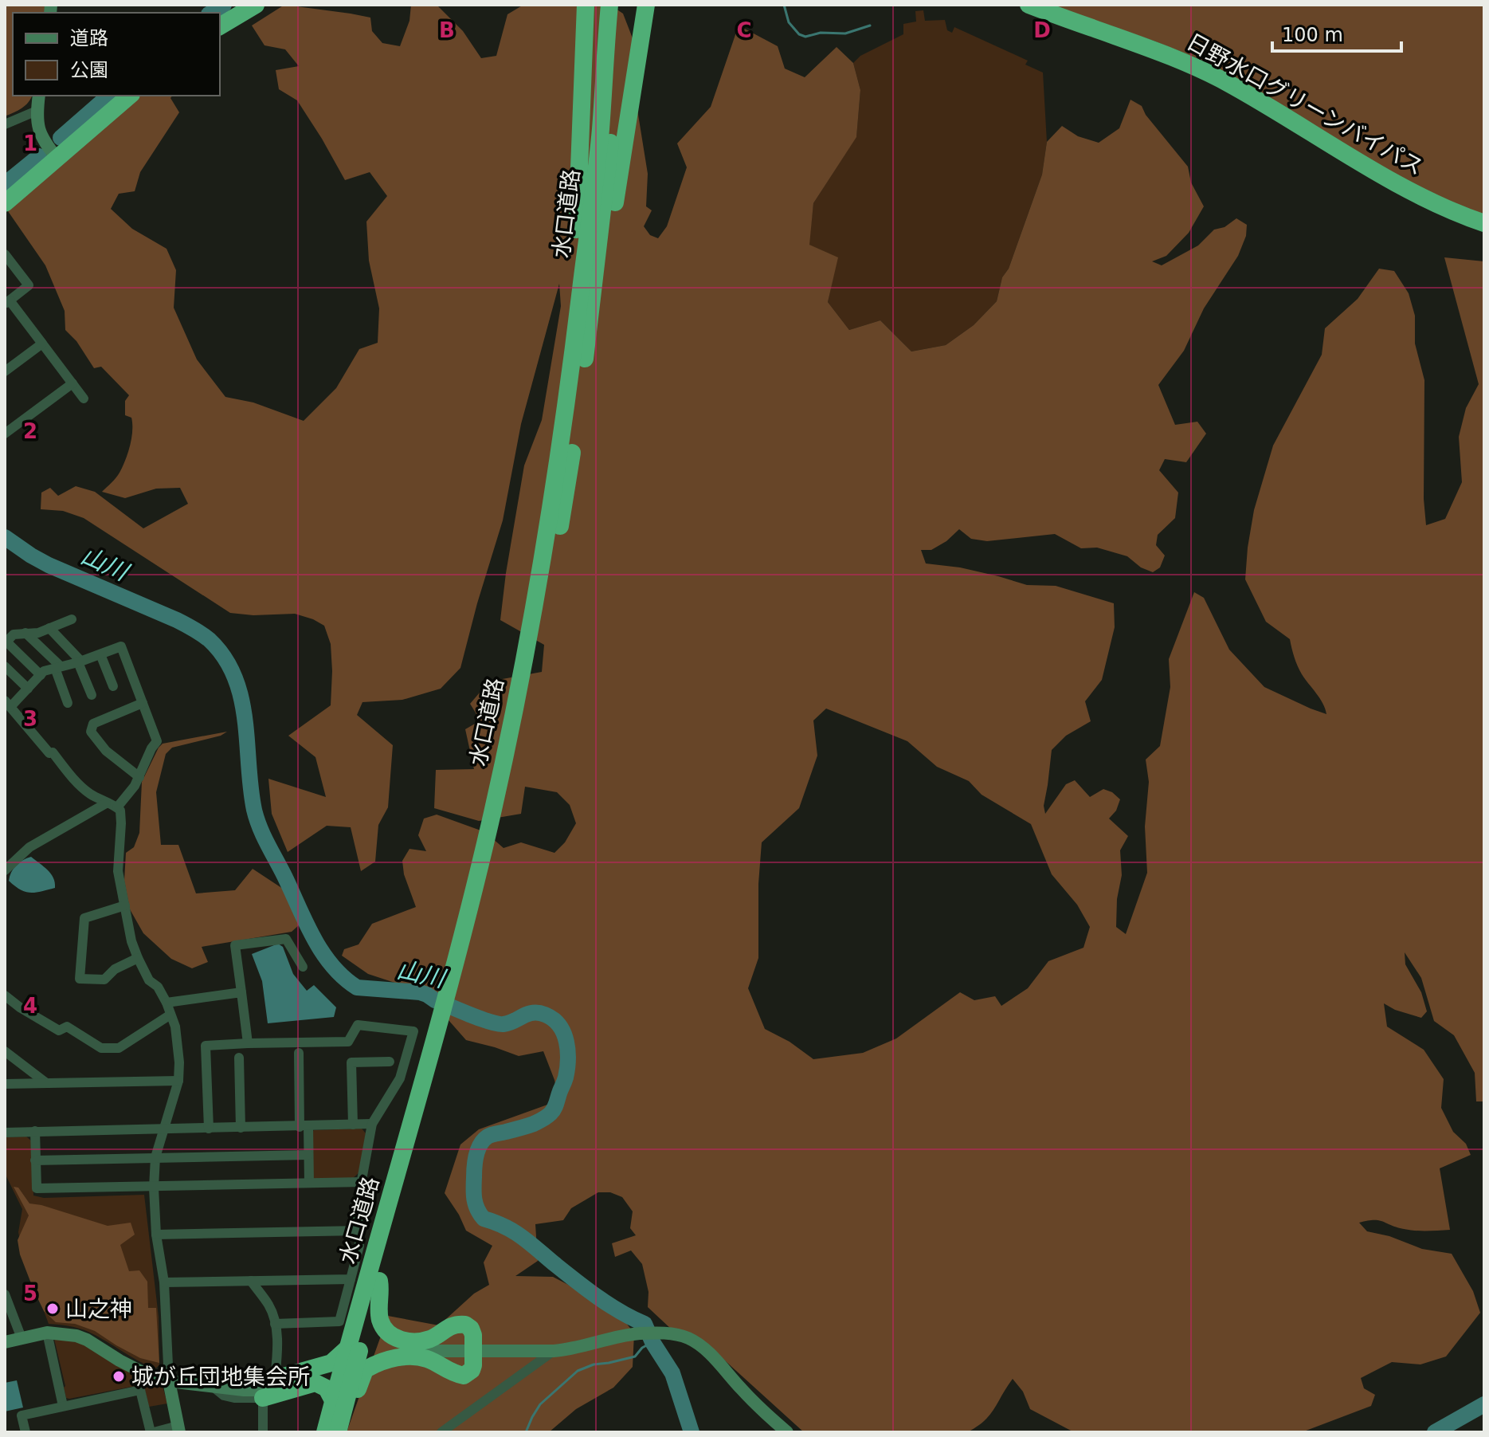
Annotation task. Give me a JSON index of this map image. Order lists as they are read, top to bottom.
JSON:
{
  "streets": {
    "highway": ["日野水口グリーンバイパス", "水口道路"]
  },
  "water": ["山川"],
  "places": ["山之神", "城が丘団地集会所"],
  "legend": ["道路", "公園"],
  "scale_bar": "100 m",
  "grid": {
    "columns": ["B", "C", "D"],
    "rows": [
      "1",
      "2",
      "3",
      "4",
      "5"
    ]
  }
}
